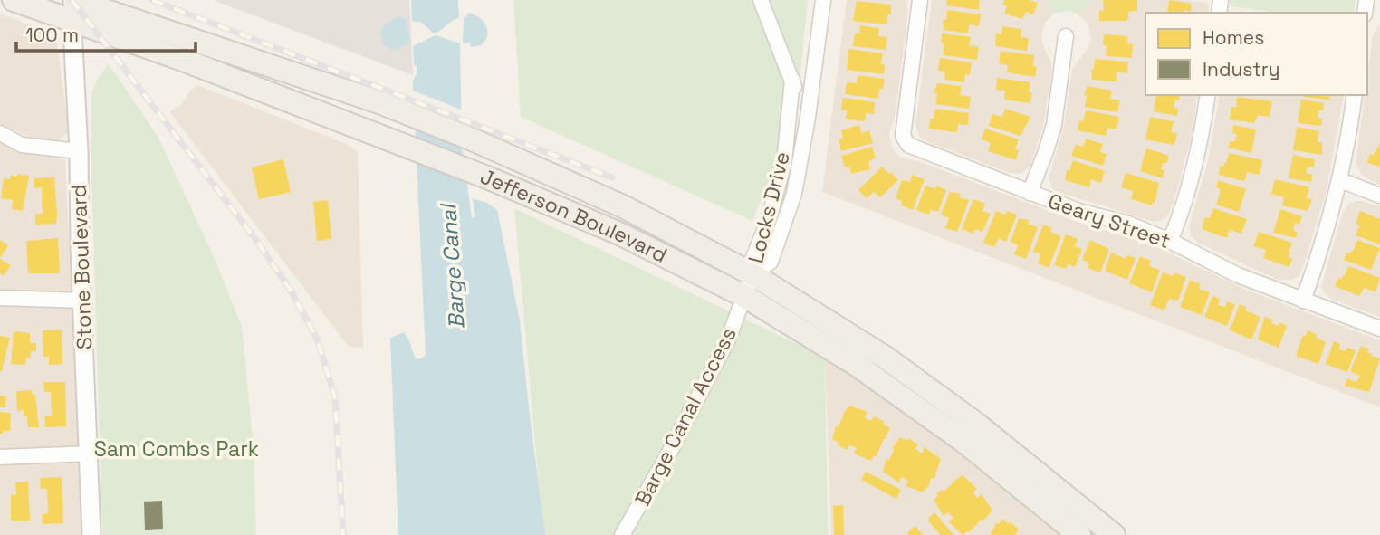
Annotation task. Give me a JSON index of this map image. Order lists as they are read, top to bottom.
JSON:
{
  "streets": {
    "main road": ["Jefferson Boulevard"],
    "street": [
      "Locks Drive",
      "Geary Street",
      "Stone Boulevard",
      "Barge Canal Access"
    ]
  },
  "crossings": [
    ["Locks Drive", "Jefferson Boulevard"],
    ["Locks Drive", "Barge Canal Access"],
    ["Jefferson Boulevard", "Stone Boulevard"],
    ["Jefferson Boulevard", "Barge Canal Access"]
  ],
  "water": ["Barge Canal"],
  "parks": ["Sam Combs Park"],
  "legend": ["Homes", "Industry"],
  "scale_bar": "100 m"
}
